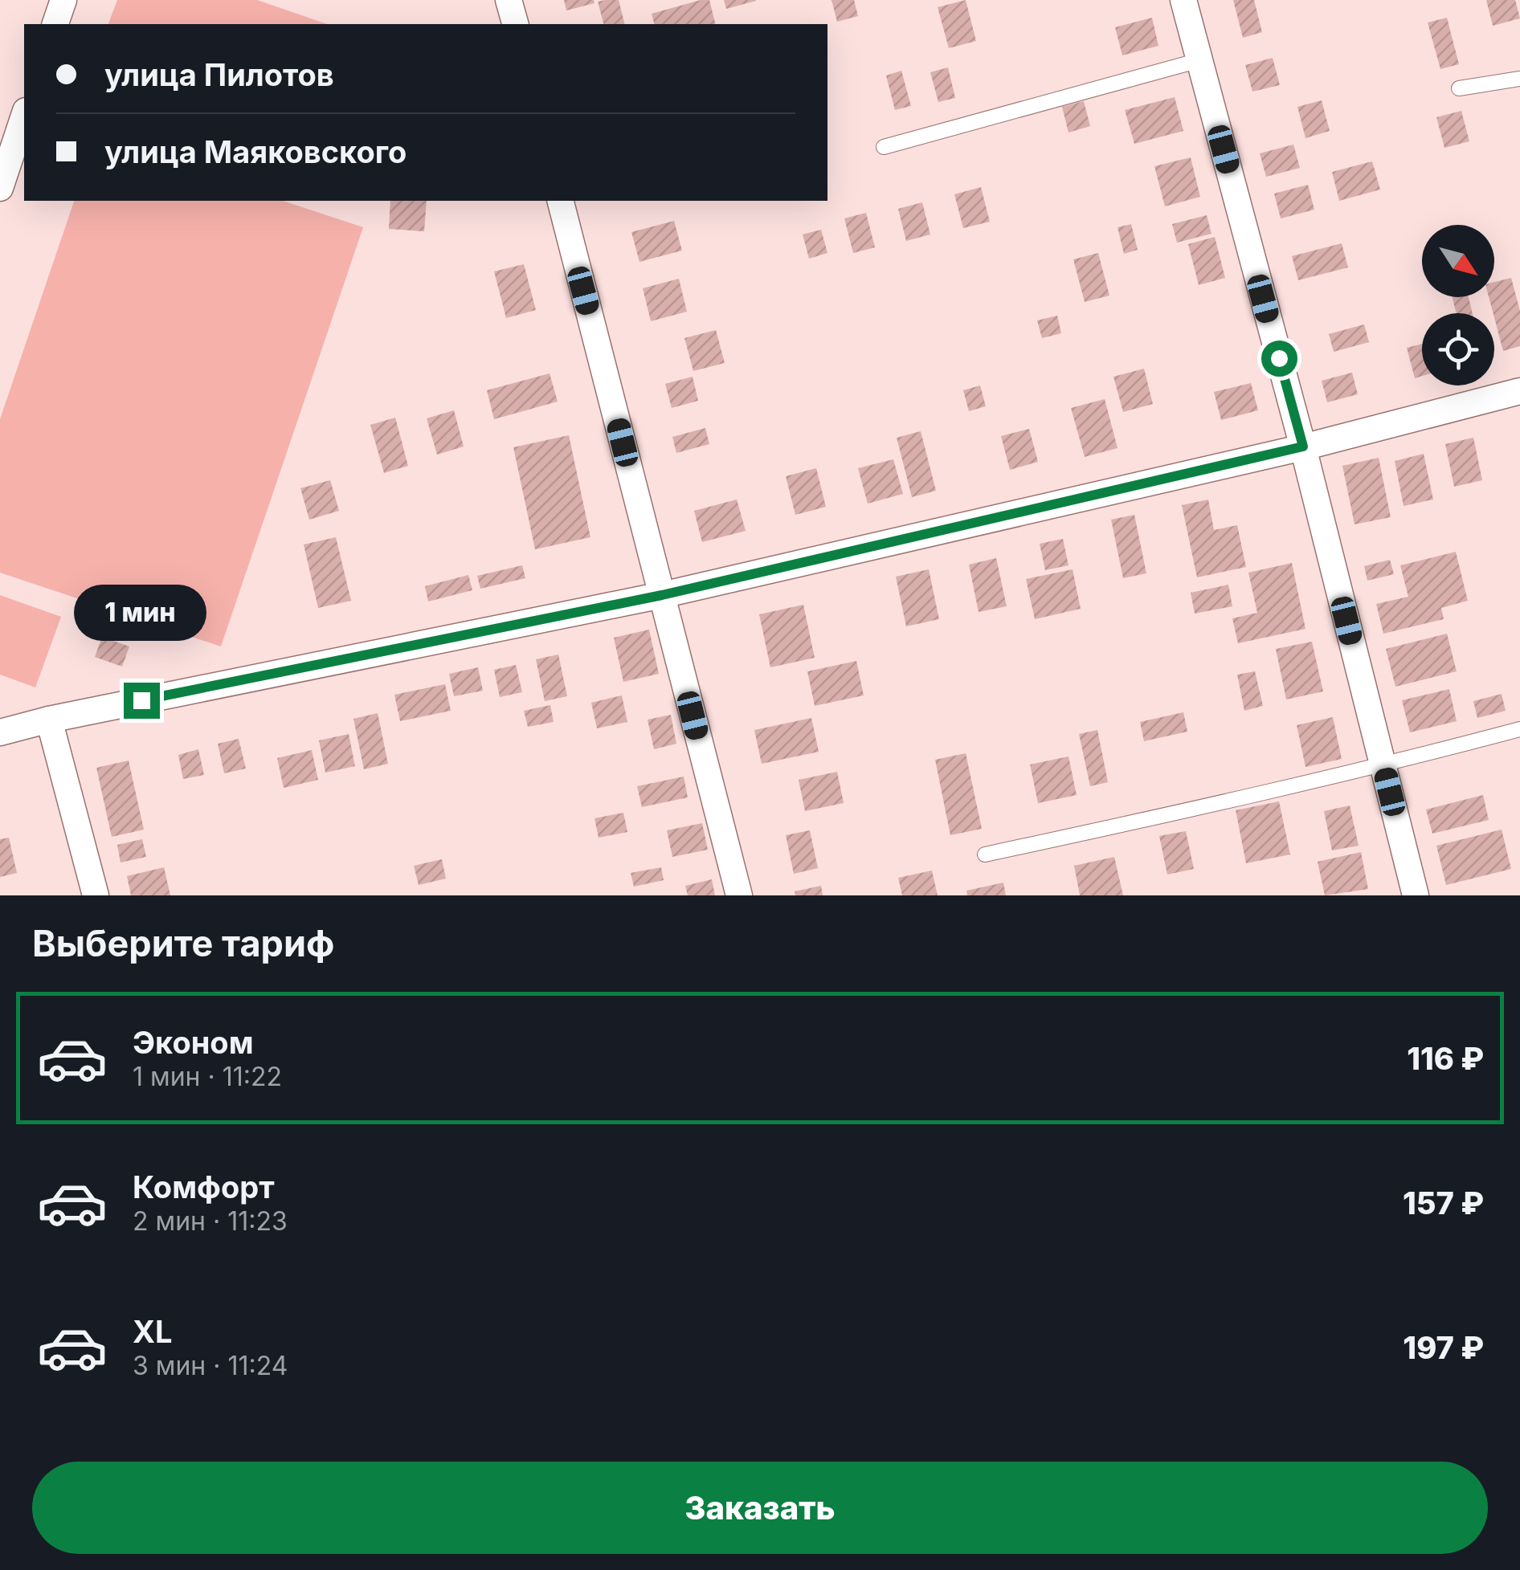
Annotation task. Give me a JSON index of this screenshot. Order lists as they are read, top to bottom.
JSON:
{
  "north": "bottom right",
  "page": {
    "banner": ["улица Пилотов", "улица Маяковского"],
    "bubble": "1 мин",
    "heading": "Выберите тариф",
    "list": [
      {
        "name": "Эконом",
        "note": "1 мин · 11:22",
        "value": "116 ₽"
      },
      {
        "name": "Комфорт",
        "note": "2 мин · 11:23",
        "value": "157 ₽"
      },
      {
        "name": "XL",
        "note": "3 мин · 11:24",
        "value": "197 ₽"
      }
    ],
    "buttons": "Заказать"
  }
}
